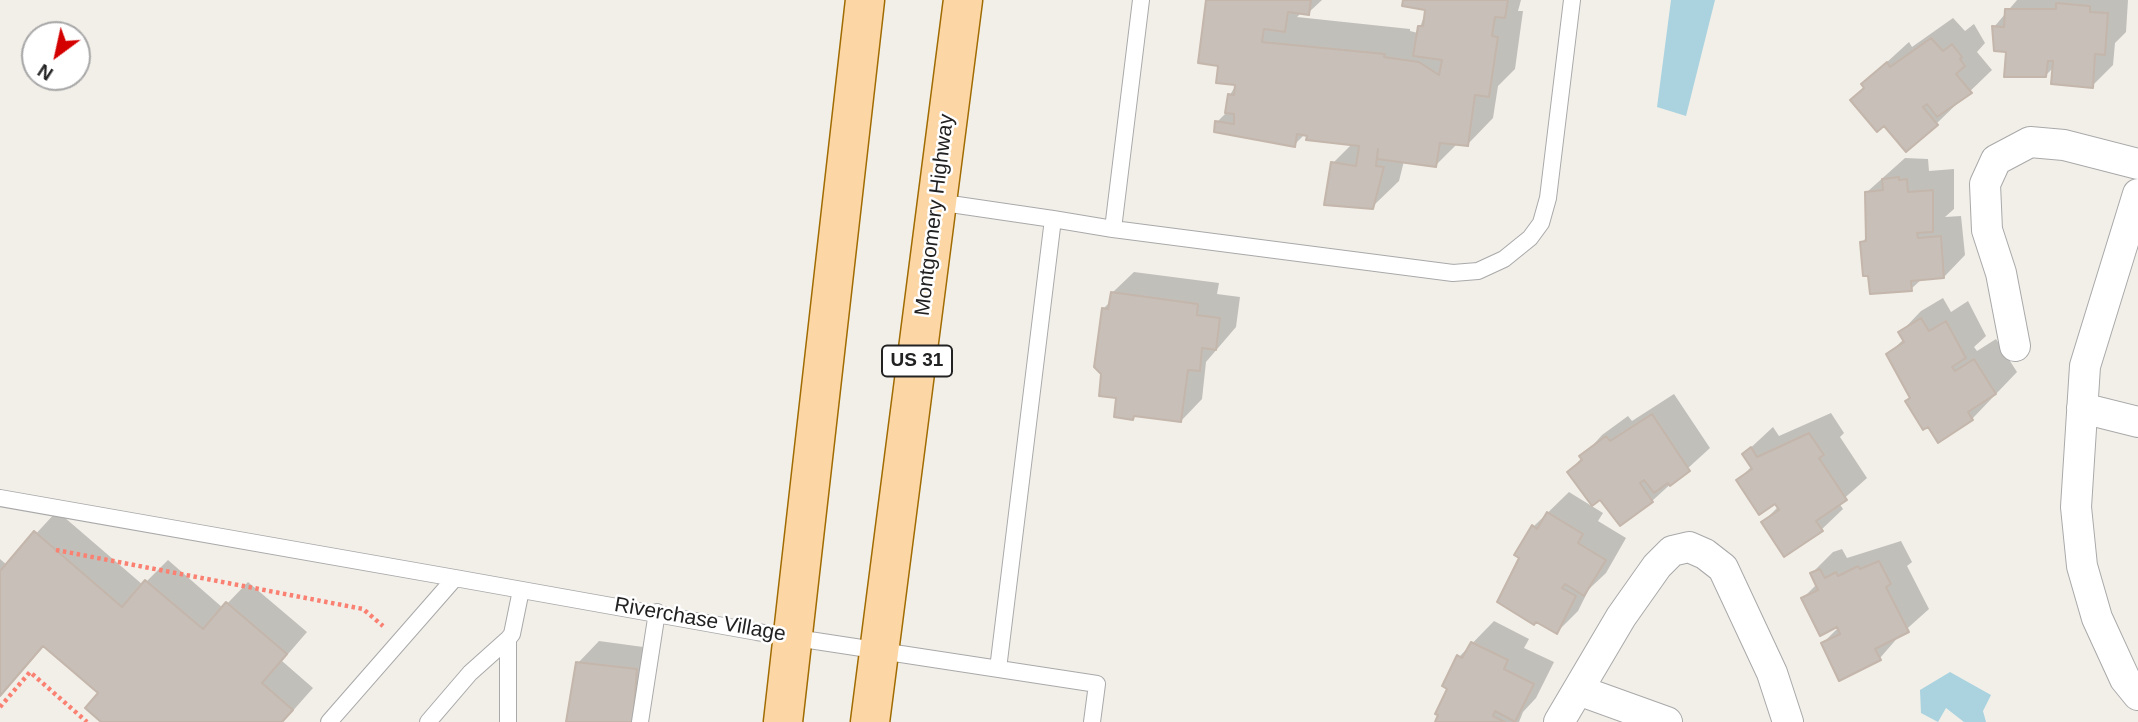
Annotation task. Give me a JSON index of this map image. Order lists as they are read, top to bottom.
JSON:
{
  "streets": {
    "main road": ["Montgomery Highway", "US 31"],
    "lane": ["Riverchase Village"]
  },
  "crossings": [
    ["Montgomery Highway", "Riverchase Village"]
  ],
  "north": "bottom left"
}
